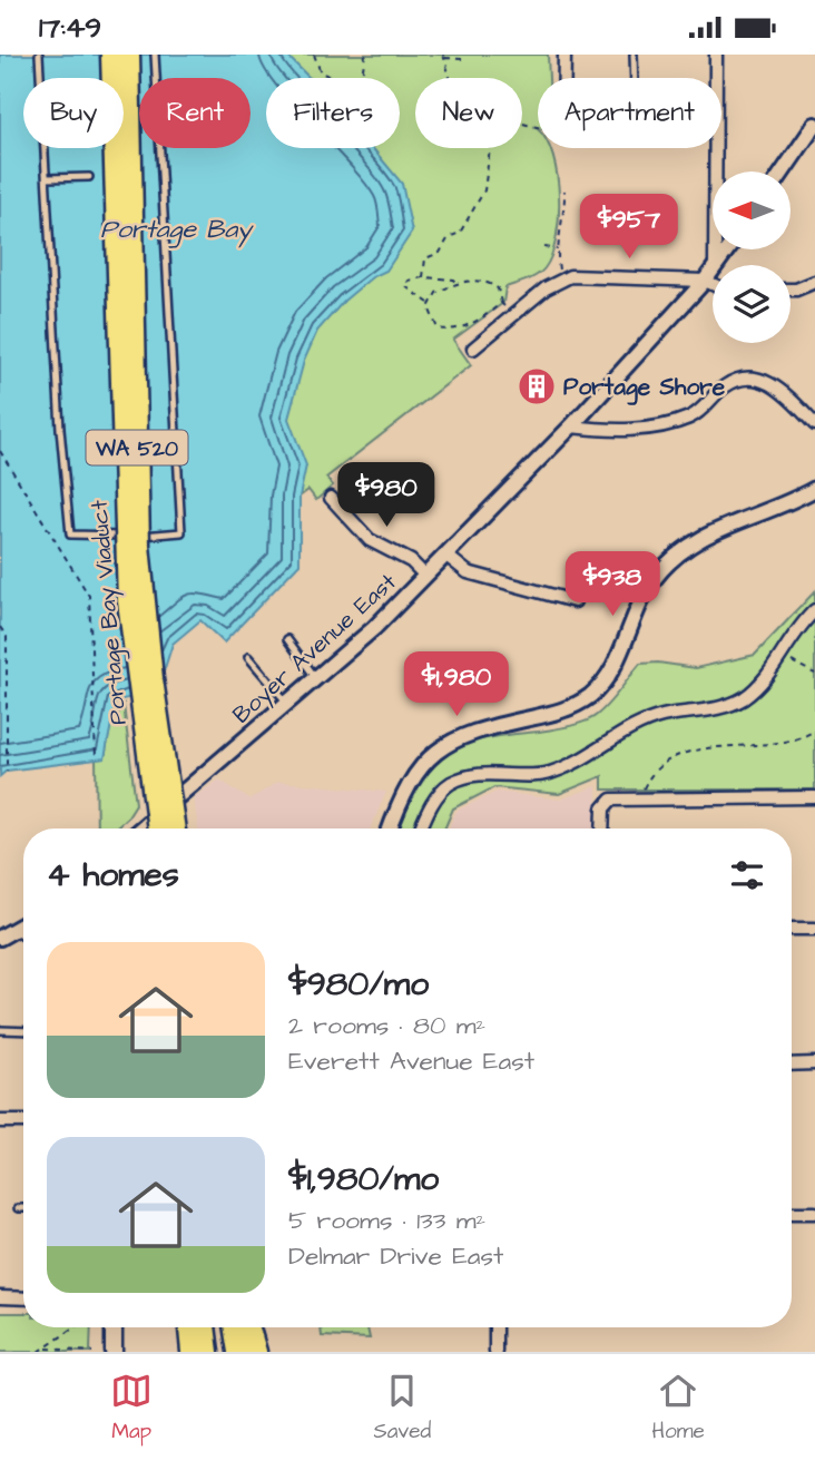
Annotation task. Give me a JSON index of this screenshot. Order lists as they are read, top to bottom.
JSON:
{
  "streets": {
    "highway": ["WA 520", "Portage Bay Viaduct"],
    "street": ["Boyer Avenue East"]
  },
  "water": ["Portage Bay"],
  "places": {
    "building": ["Portage Shore"]
  },
  "north": "left",
  "page": {
    "status": "17:49",
    "chip": [
      "Buy",
      "Rent",
      "Filters",
      "New",
      "Apartment"
    ],
    "price": [
      "$957",
      "$980",
      "$938",
      "$1,980"
    ],
    "heading": "4 homes",
    "list": [
      {
        "name": "$980/mo",
        "note": "2 rooms · 80 m² · Everett Avenue East"
      },
      {
        "name": "$1,980/mo",
        "note": "5 rooms · 133 m² · Delmar Drive East"
      }
    ],
    "tabs": ["Map", "Saved", "Home"]
  }
}
